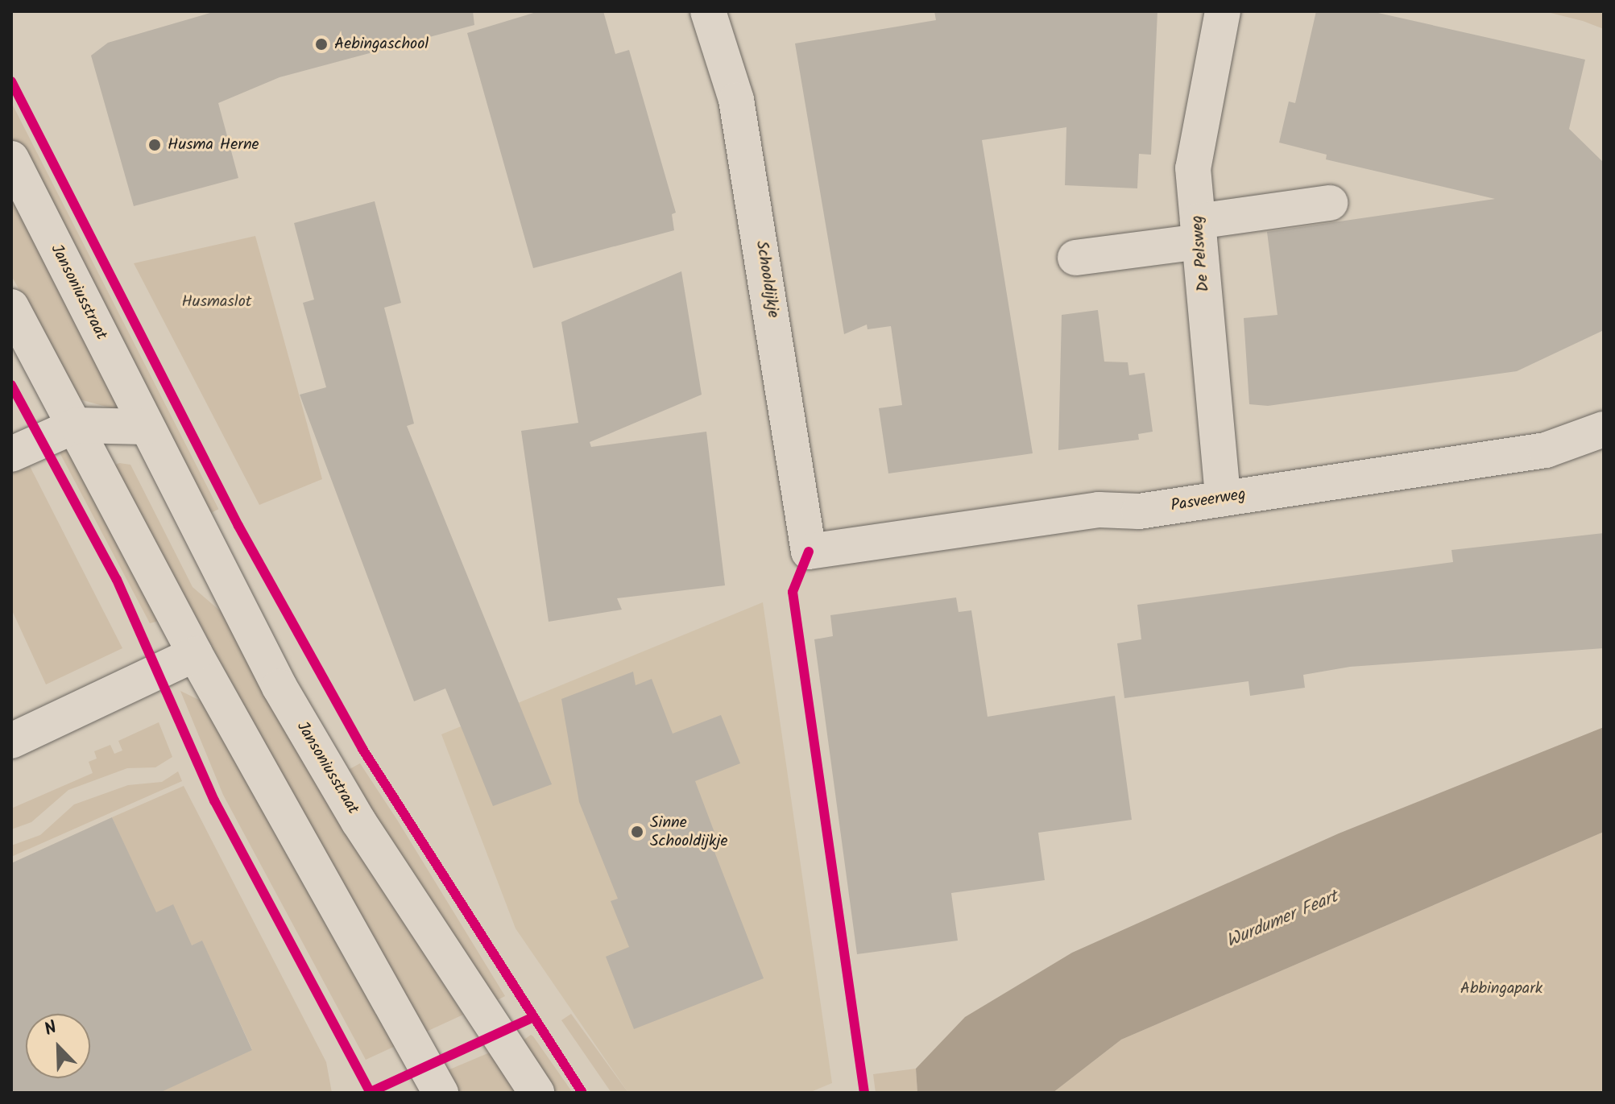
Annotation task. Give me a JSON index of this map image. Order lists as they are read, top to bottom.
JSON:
{
  "streets": {
    "street": [
      "De Pelsweg",
      "Schooldijkje",
      "Jansoniusstraat",
      "Pasveerweg"
    ]
  },
  "crossings": [
    ["De Pelsweg", "Pasveerweg"],
    ["Schooldijkje", "Pasveerweg"]
  ],
  "water": ["Wurdumer Feart"],
  "parks": ["Husmaslot", "Abbingapark"],
  "places": ["Aebingaschool", "Husma Herne", "Sinne Schooldijkje"],
  "north": "top left"
}
